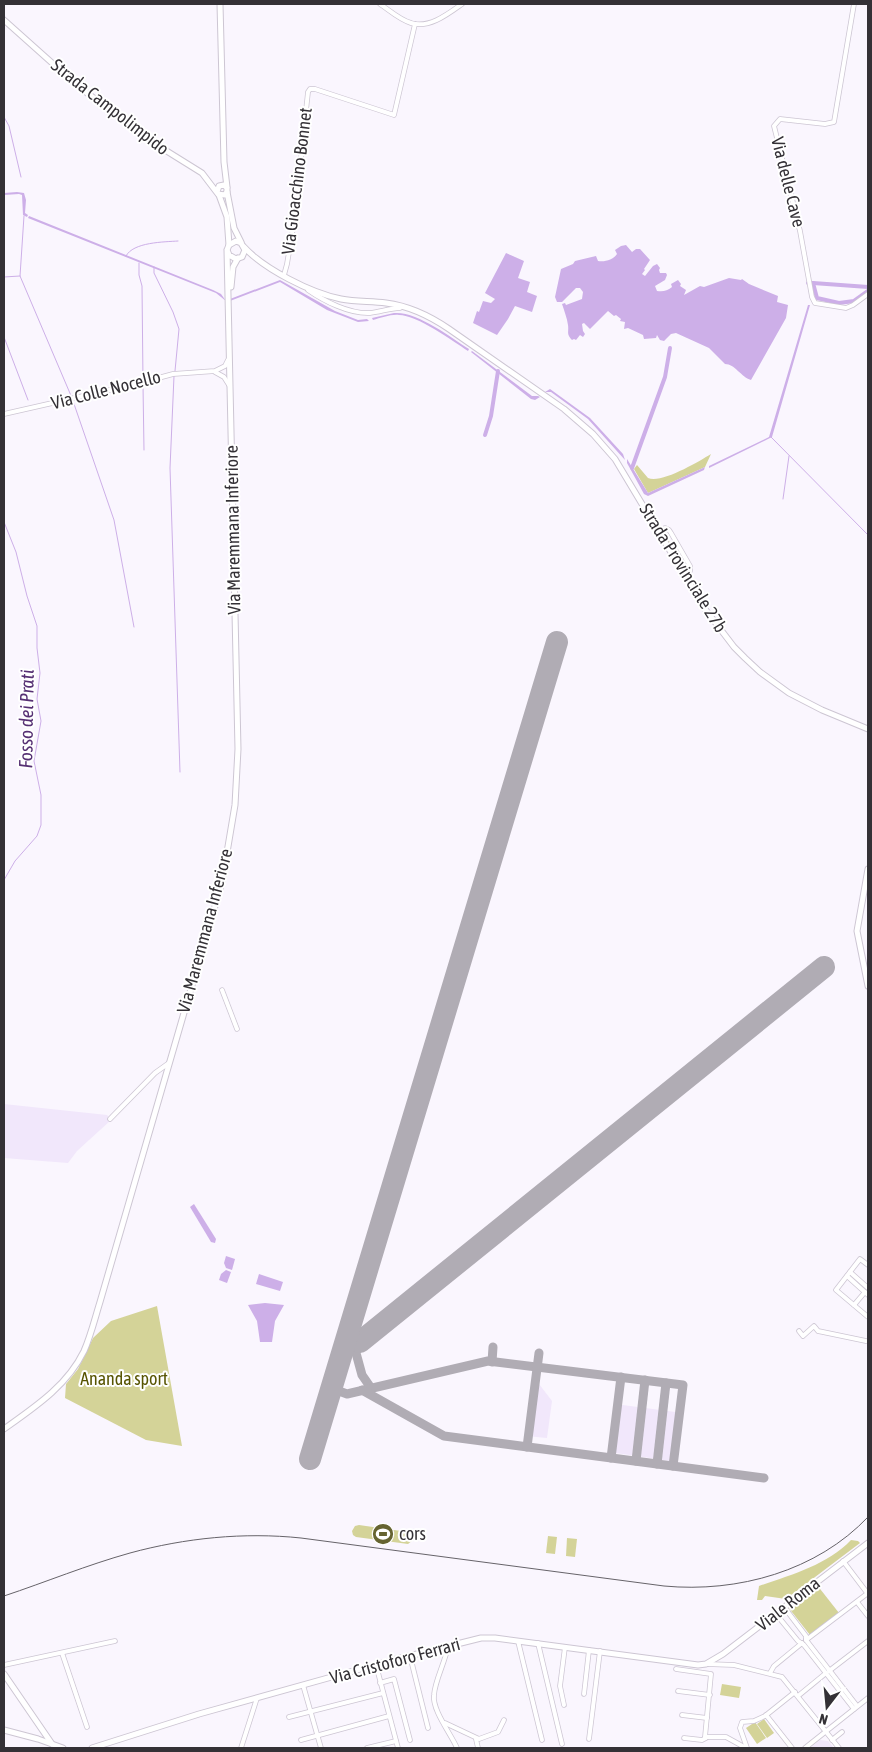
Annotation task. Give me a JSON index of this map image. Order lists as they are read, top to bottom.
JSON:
{
  "streets": {
    "main road": [
      "Strada Campolimpido",
      "Via Maremmana Inferiore",
      "Strada Provinciale 27b",
      "Viale Roma",
      "Via Cristoforo Ferrari"
    ],
    "street": ["Via Gioacchino Bonnet", "Via delle Cave", "Via Colle Nocello"]
  },
  "crossings": [
    ["Strada Campolimpido", "Via Maremmana Inferiore"],
    ["Via Colle Nocello", "Via Maremmana Inferiore"],
    ["Viale Roma", "Via Cristoforo Ferrari"]
  ],
  "water": ["Fosso dei Prati"],
  "parks": ["Ananda sport"],
  "places": {
    "sports": ["cors"]
  },
  "north": "bottom"
}
